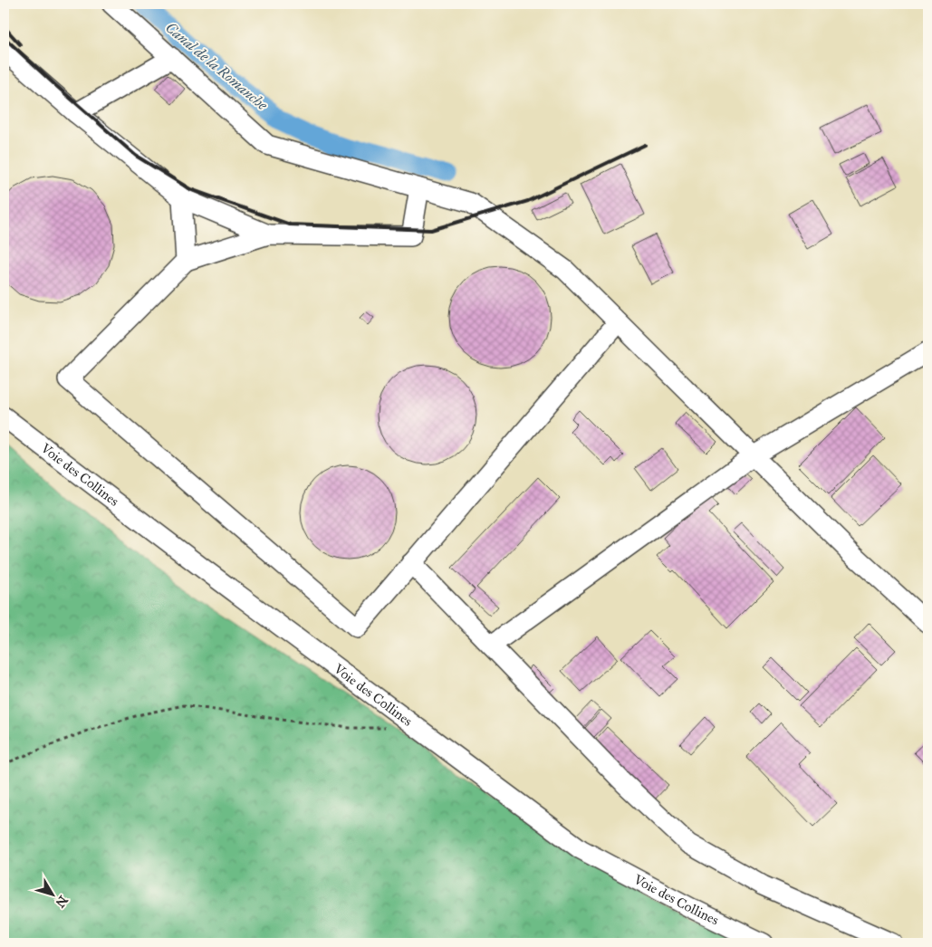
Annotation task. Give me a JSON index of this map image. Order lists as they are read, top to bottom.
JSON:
{
  "streets": {
    "street": ["Voie des Collines"]
  },
  "water": ["Canal de la Romanche"],
  "north": "bottom right"
}
